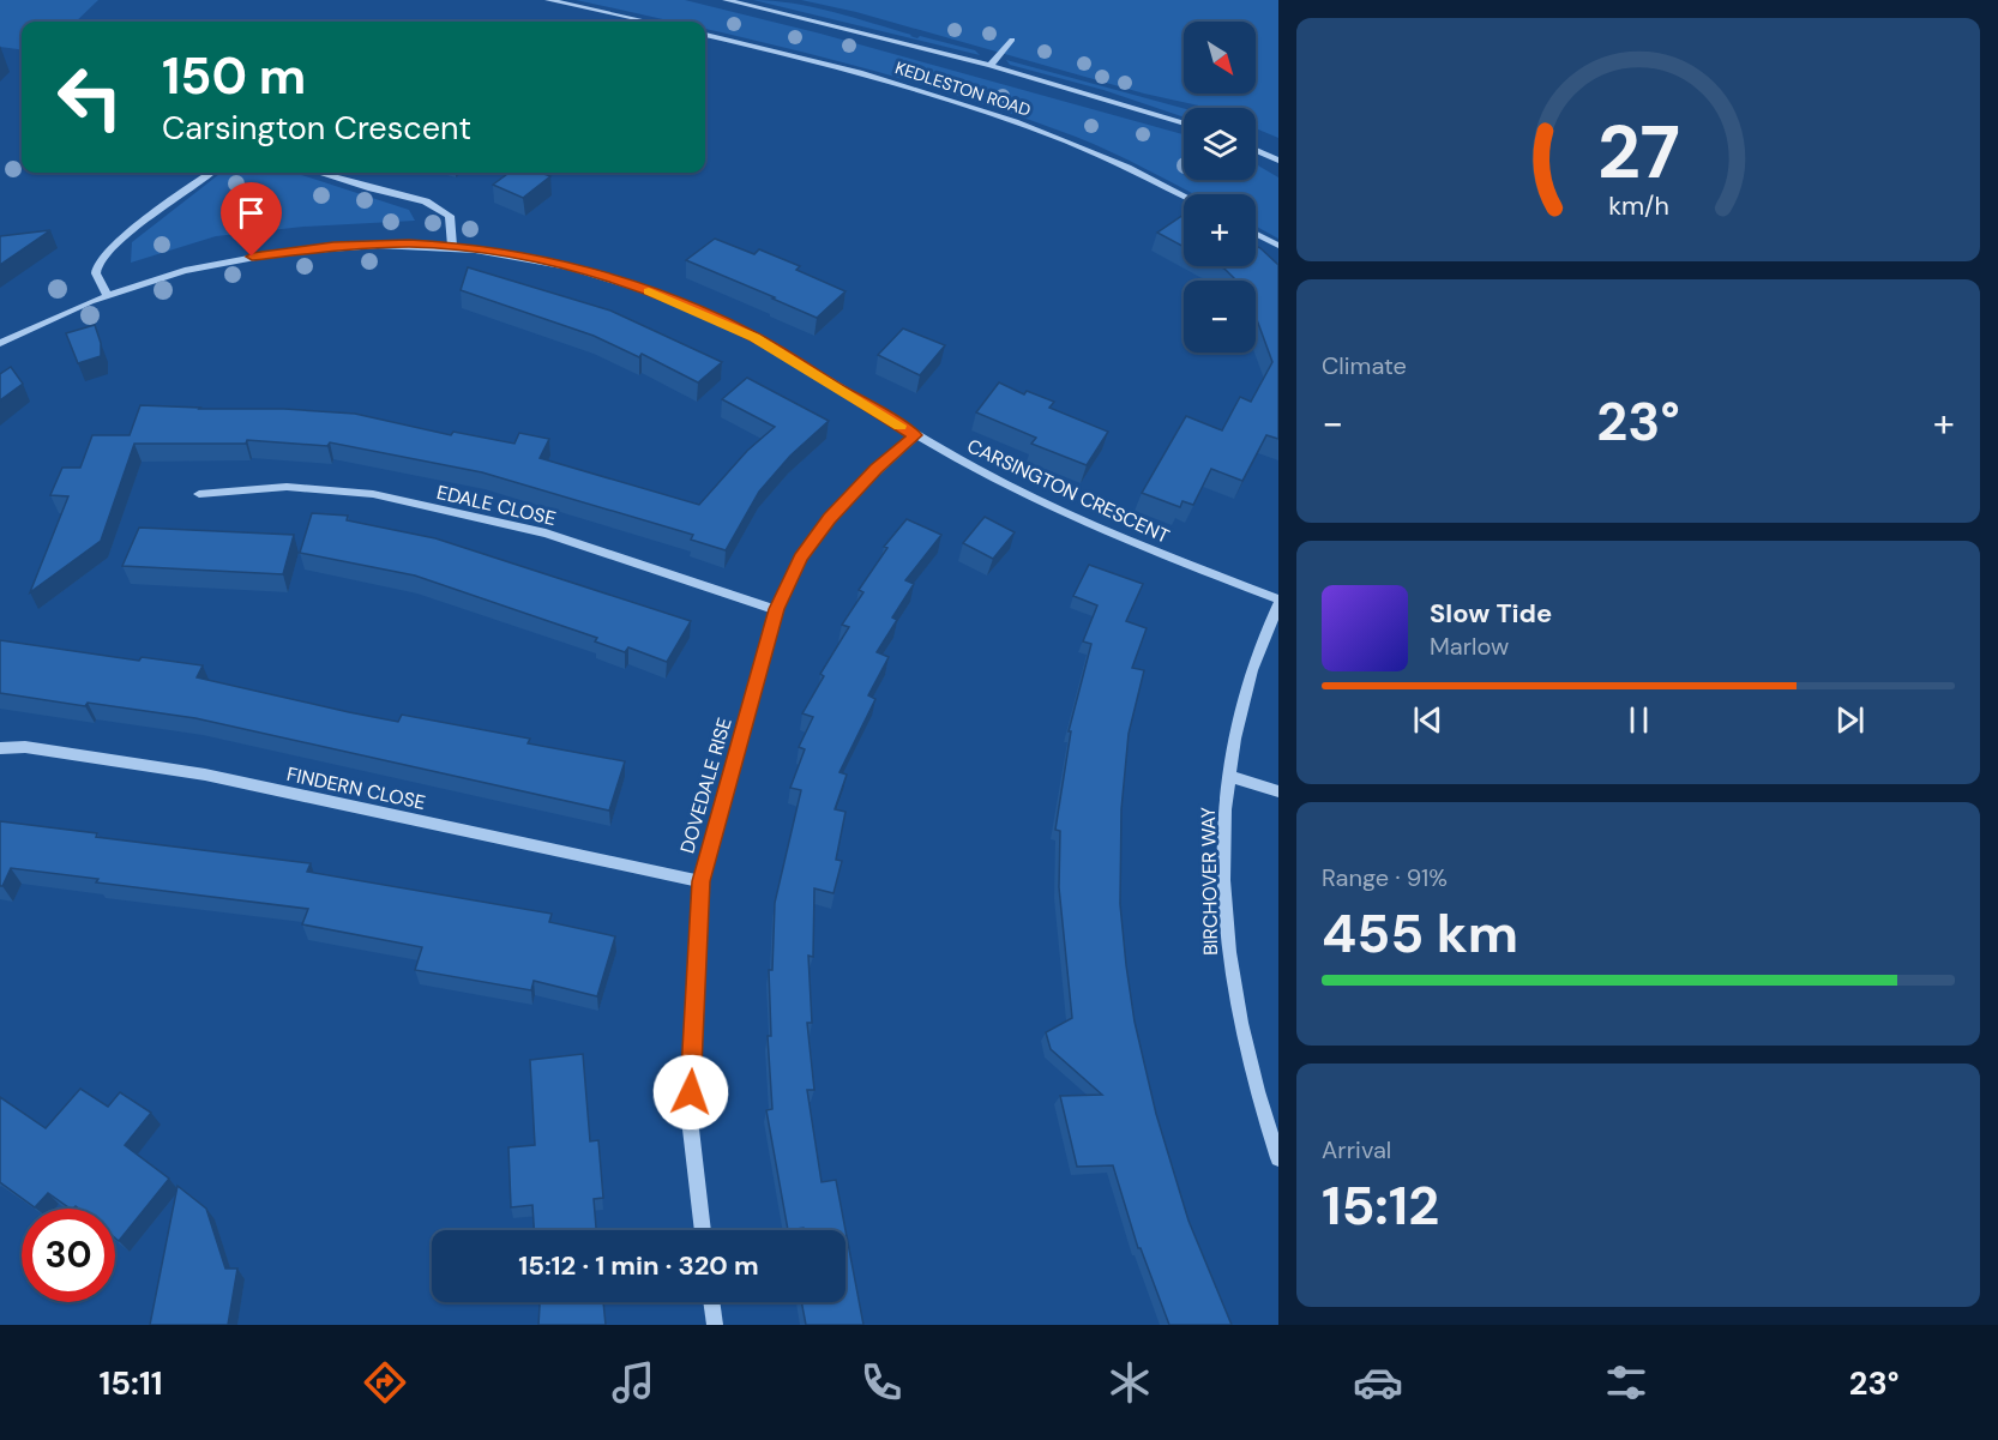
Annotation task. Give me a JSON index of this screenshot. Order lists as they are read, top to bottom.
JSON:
{
  "streets": {
    "street": [
      "KEDLESTON ROAD",
      "CARSINGTON CRESCENT",
      "EDALE CLOSE",
      "DOVEDALE RISE",
      "FINDERN CLOSE",
      "BIRCHOVER WAY"
    ]
  },
  "crossings": [
    ["CARSINGTON CRESCENT", "DOVEDALE RISE"],
    ["EDALE CLOSE", "DOVEDALE RISE"],
    ["DOVEDALE RISE", "FINDERN CLOSE"]
  ],
  "north": "bottom right",
  "page": {
    "map_buttons": ["+", "−"],
    "turn": ["150 m", "Carsington Crescent"],
    "tile": [
      "Climate",
      ["Range · 91%", "455 km"],
      ["Arrival", "15:12"]
    ],
    "heat": ["−", "23°", "+"],
    "song": ["Slow Tide", "Marlow"],
    "limit": "30",
    "trip": "15:12 · 1 min · 320 m",
    "tabs": ["15:11", "23°"],
    "gauge": ["27", "km/h"]
  }
}
